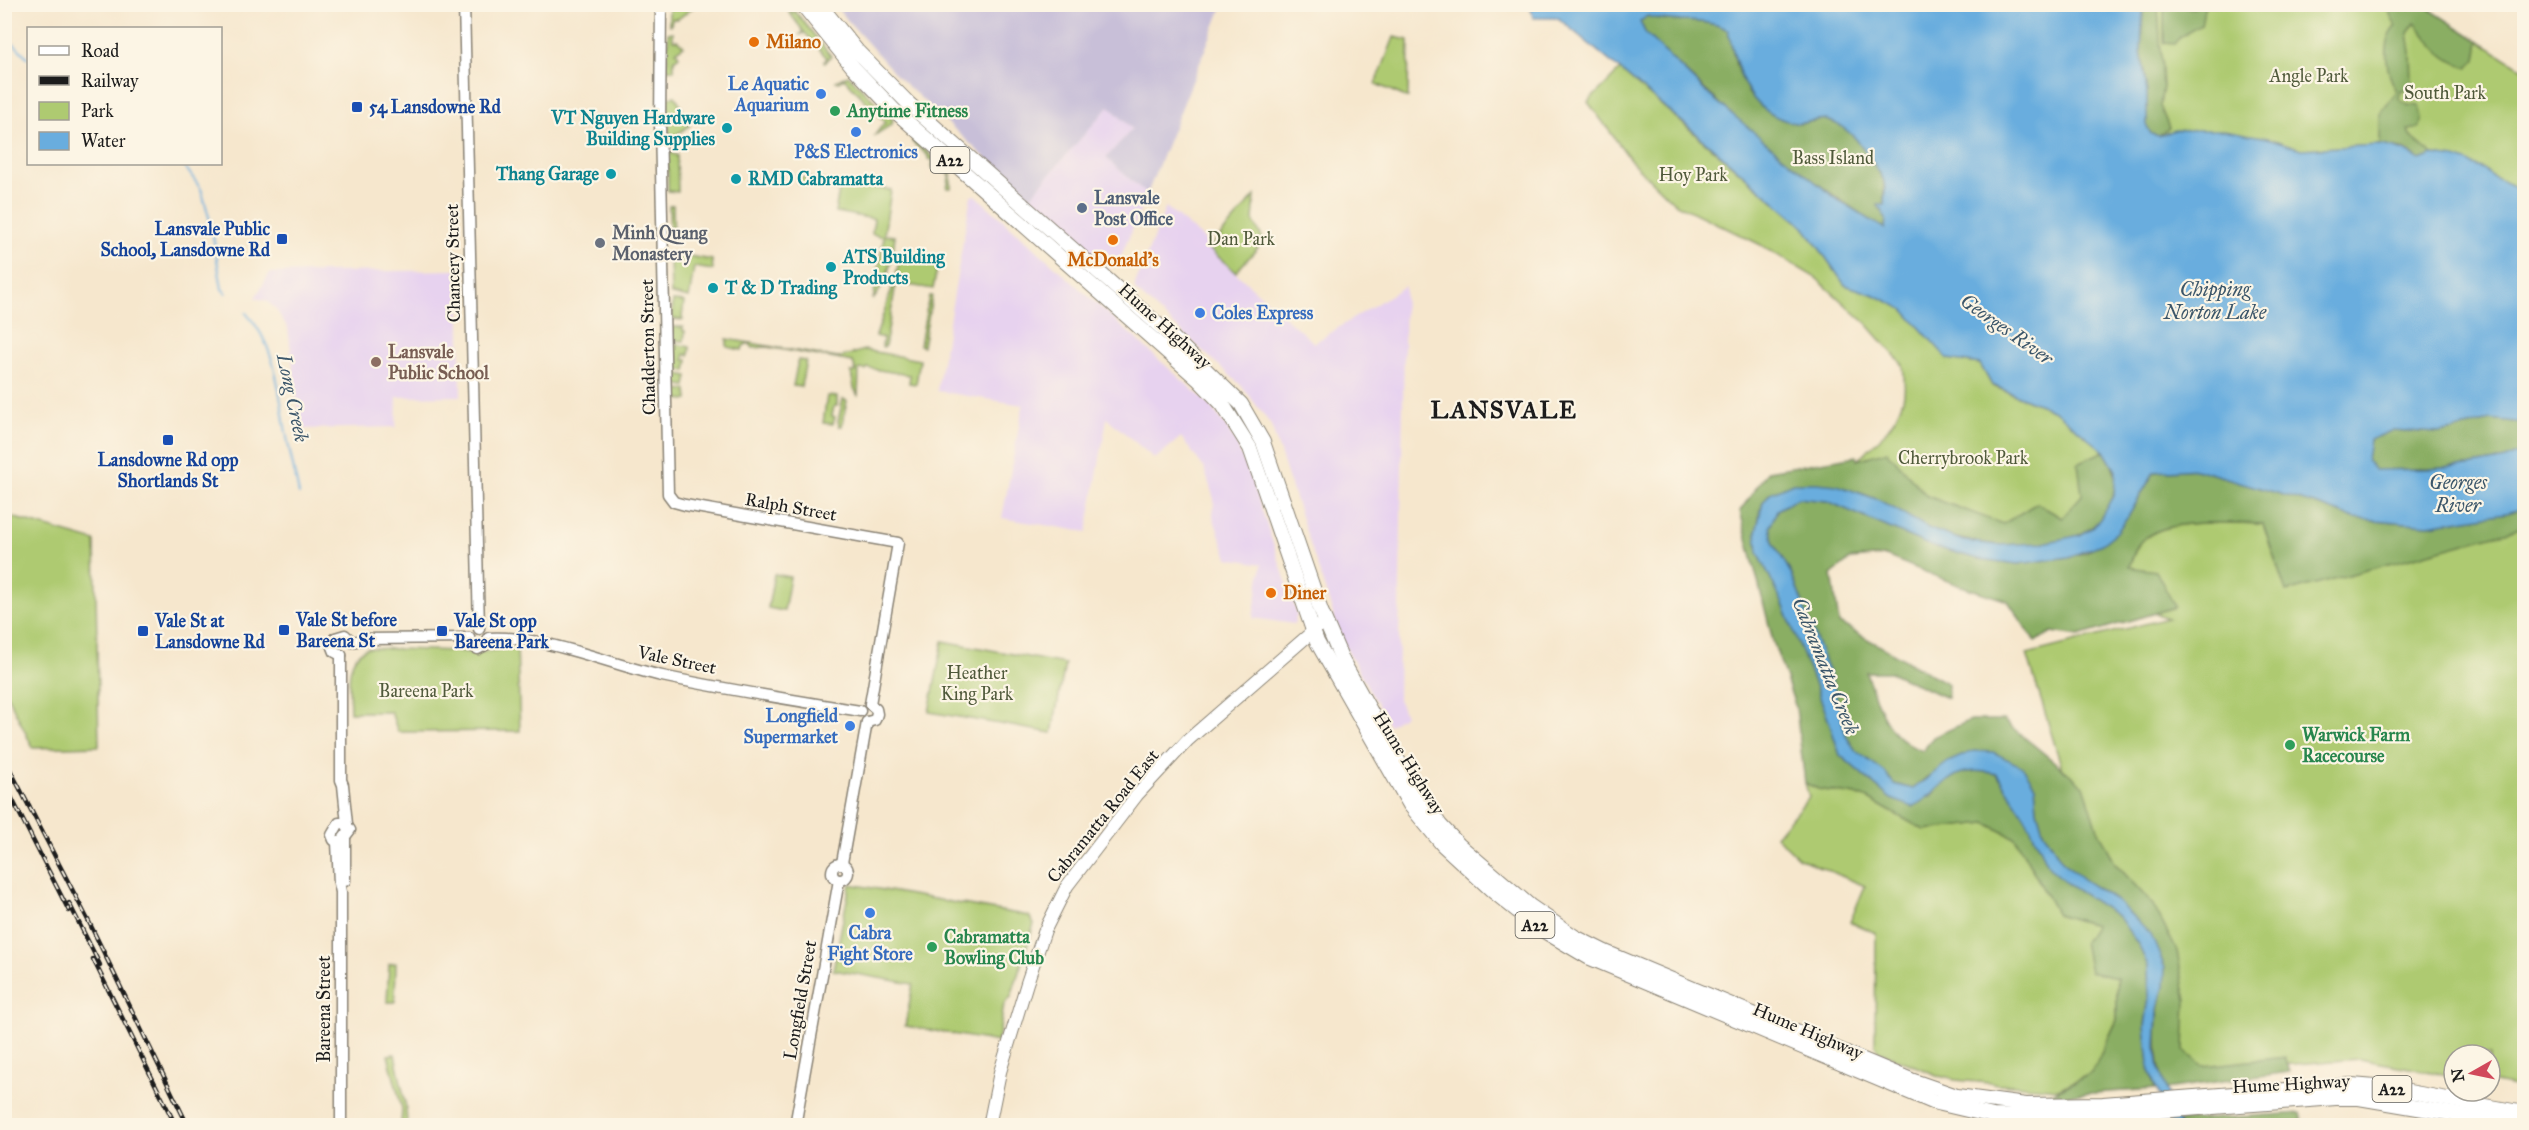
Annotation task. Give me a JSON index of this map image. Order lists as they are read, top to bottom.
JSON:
{
  "streets": {
    "highway": ["A22", "Hume Highway"],
    "main road": ["Cabramatta Road East"],
    "street": [
      "Chancery Street",
      "Chadderton Street",
      "Ralph Street",
      "Vale Street",
      "Longfield Street",
      "Bareena Street"
    ]
  },
  "crossings": [
    ["Chancery Street", "Vale Street"],
    ["Hume Highway", "Cabramatta Road East"],
    ["Chadderton Street", "Ralph Street"],
    ["Ralph Street", "Vale Street"],
    ["Ralph Street", "Longfield Street"],
    ["Vale Street", "Longfield Street"]
  ],
  "districts": ["LANSVALE"],
  "water": [
    "Chipping Norton Lake",
    "Georges River",
    "Long Creek",
    "Cabramatta Creek"
  ],
  "parks": [
    "Angle Park",
    "South Park",
    "Bass Island",
    "Hoy Park",
    "Dan Park",
    "Cherrybrook Park",
    "Heather King Park",
    "Bareena Park"
  ],
  "places": {
    "other": [
      "Milano",
      "Le Aquatic Aquarium",
      "Anytime Fitness",
      "VT Nguyen Hardware Building Supplies",
      "P&S Electronics",
      "Thang Garage",
      "RMD Cabramatta",
      "Lansvale Post Office",
      "McDonald's",
      "Minh Quang Monastery",
      "ATS Building Products",
      "T & D Trading",
      "Coles Express",
      "Lansvale Public School",
      "Diner",
      "Longfield Supermarket",
      "Warwick Farm Racecourse",
      "Cabra Fight Store",
      "Cabramatta Bowling Club"
    ],
    "transit": [
      "54 Lansdowne Rd",
      "Lansvale Public School, Lansdowne Rd",
      "Lansdowne Rd opp Shortlands St",
      "Vale St before Bareena St",
      "Vale St at Lansdowne Rd",
      "Vale St opp Bareena Park"
    ]
  },
  "legend": [
    "Road",
    "Railway",
    "Park",
    "Water"
  ],
  "north": "left"
}
